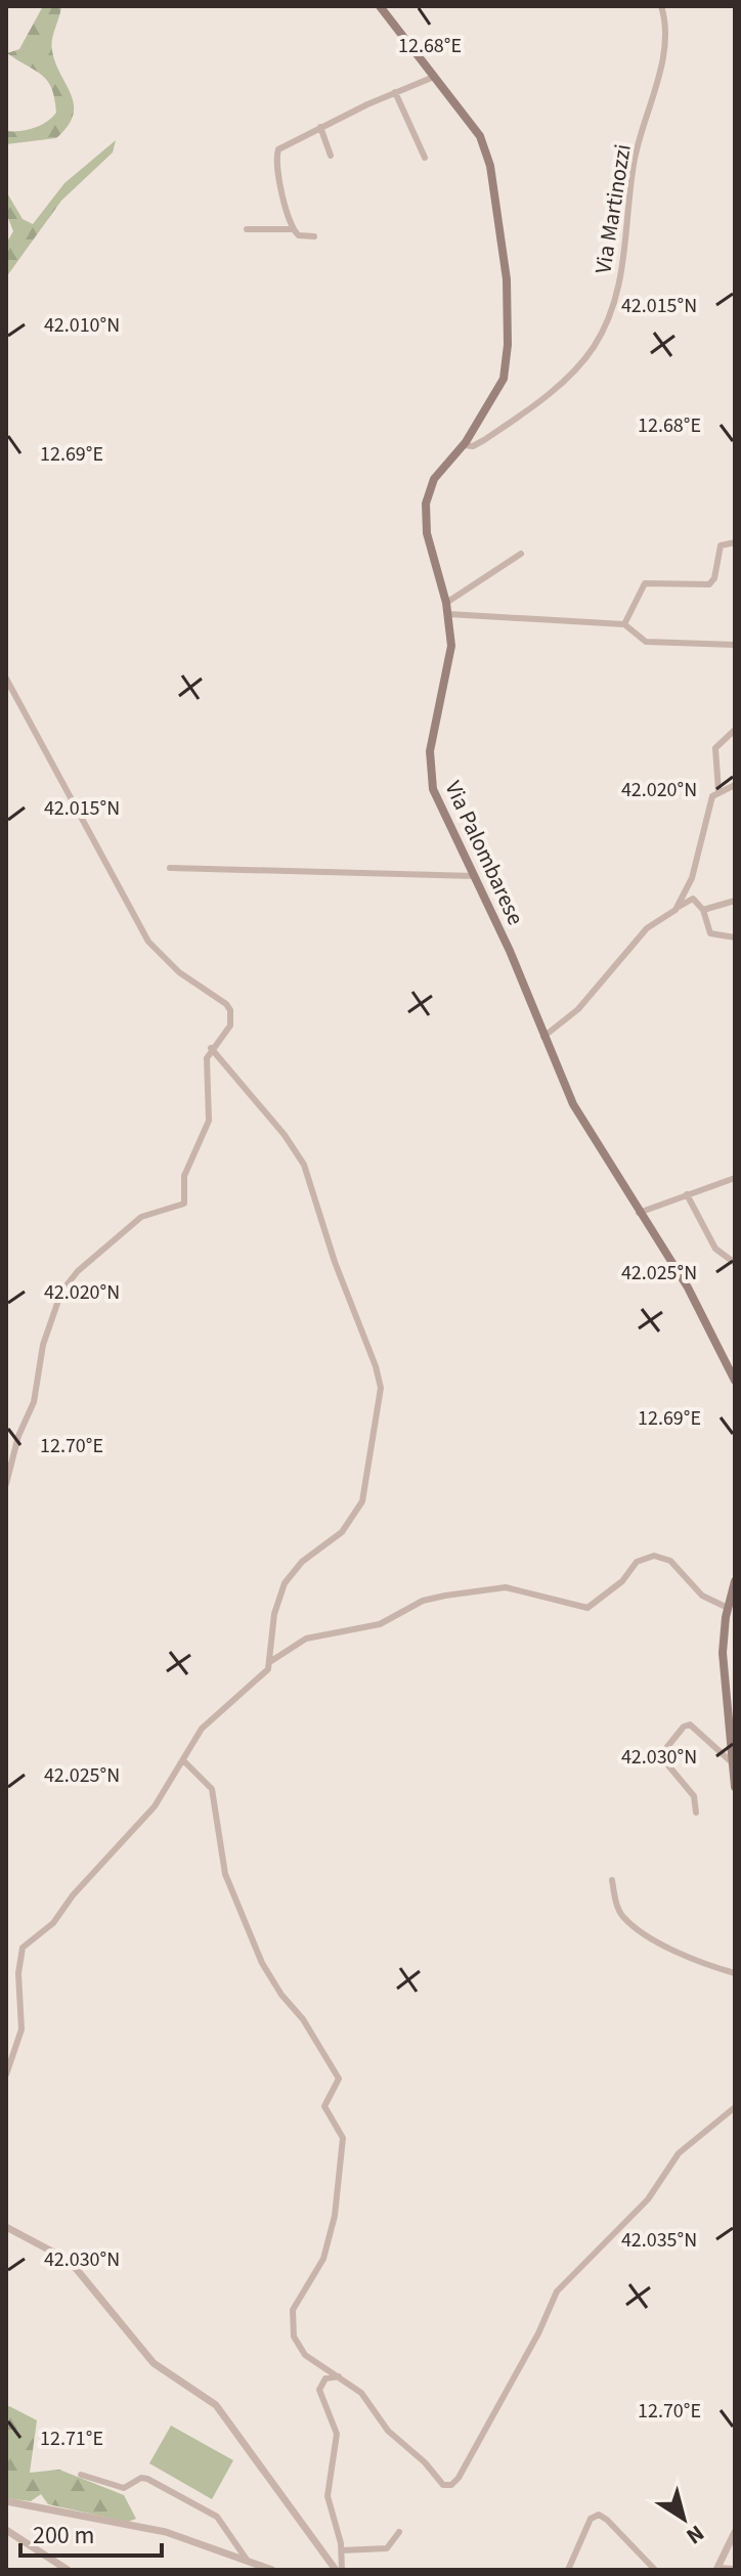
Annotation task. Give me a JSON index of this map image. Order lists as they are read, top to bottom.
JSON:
{
  "streets": {
    "main road": ["Via Palombarese"],
    "street": ["Via Martinozzi"]
  },
  "crossings": [
    ["Via Martinozzi", "Via Palombarese"]
  ],
  "scale_bar": "200 m",
  "north": "bottom right",
  "coordinates": [
    "12.68°E",
    "42.015°N",
    "42.010°N",
    "12.69°E",
    "42.020°N",
    "42.025°N",
    "12.70°E",
    "42.030°N",
    "42.035°N",
    "12.71°E"
  ]
}
